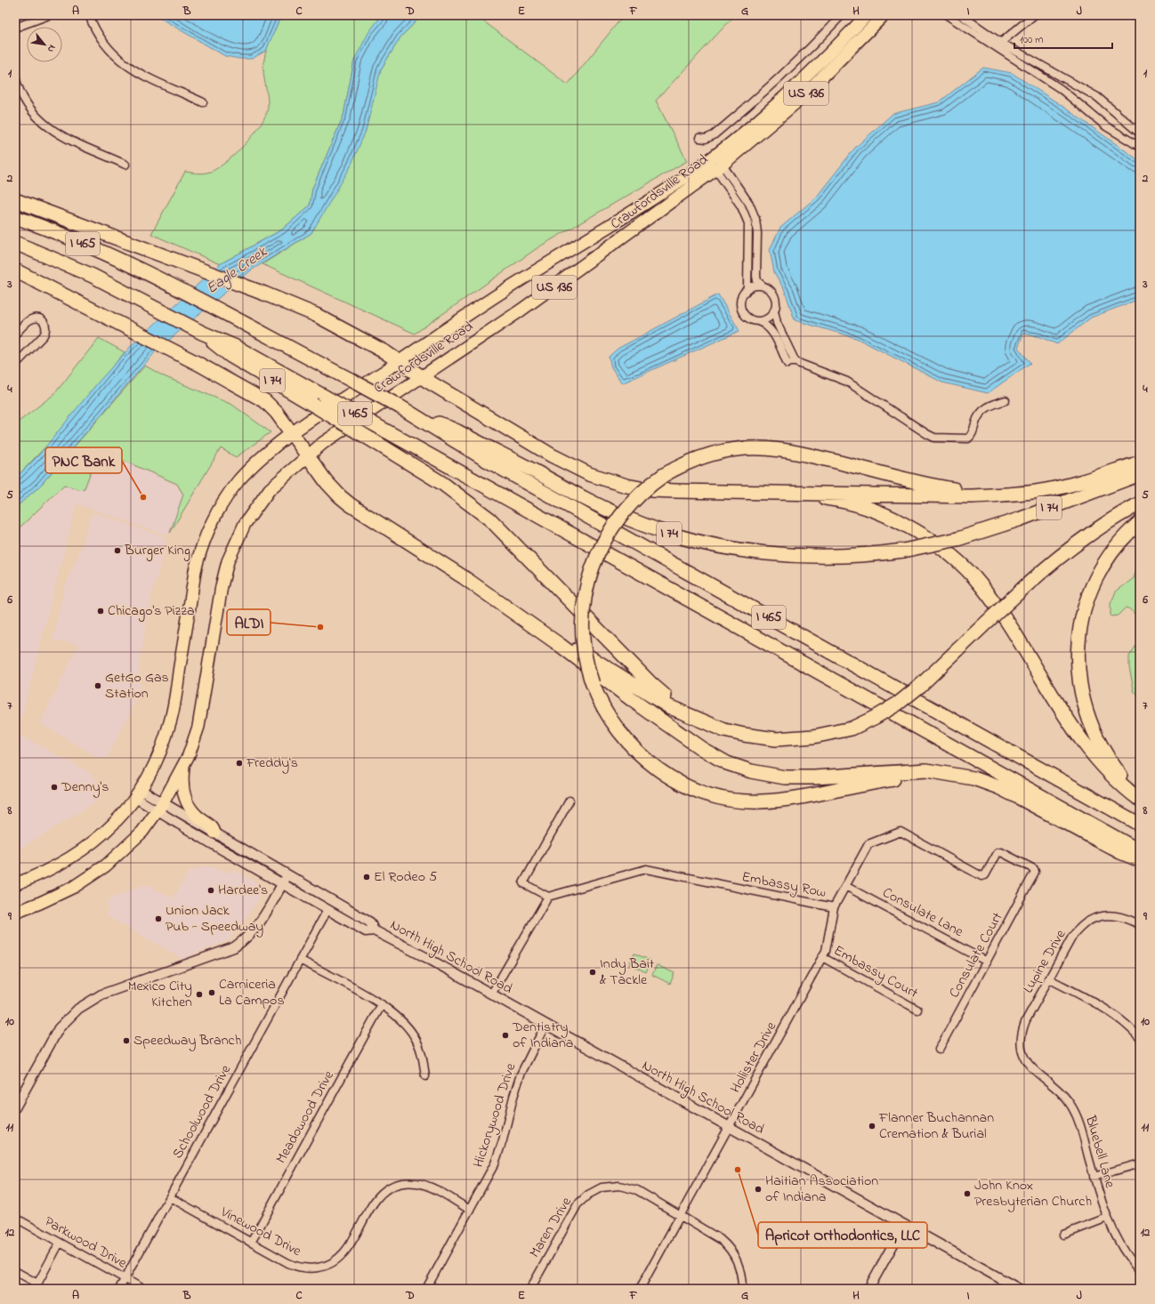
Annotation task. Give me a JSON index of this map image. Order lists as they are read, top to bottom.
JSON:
{
  "streets": {
    "highway": ["I 465", "I 74"],
    "main road": ["US 136", "Crawfordsville Road"],
    "street": [
      "Embassy Row",
      "Consulate Lane",
      "Consulate Court",
      "North High School Road",
      "Lupine Drive",
      "Embassy Court",
      "Hollister Drive",
      "Schoolwood Drive",
      "Hickorywood Drive",
      "Meadowood Drive",
      "Bluebell Lane",
      "Maren Drive",
      "Vinewood Drive",
      "Parkwood Drive"
    ]
  },
  "crossings": [
    ["Crawfordsville Road", "North High School Road"],
    ["I 465", "I 74"],
    ["Embassy Row", "Consulate Lane"],
    ["Embassy Row", "Consulate Court"],
    ["Embassy Row", "Hollister Drive"],
    ["Consulate Lane", "Consulate Court"],
    ["North High School Road", "Hollister Drive"],
    ["North High School Road", "Schoolwood Drive"],
    ["North High School Road", "Hickorywood Drive"],
    ["Lupine Drive", "Bluebell Lane"],
    ["Embassy Court", "Hollister Drive"],
    ["Hollister Drive", "Maren Drive"],
    ["Schoolwood Drive", "Vinewood Drive"],
    ["Schoolwood Drive", "Parkwood Drive"],
    ["Hickorywood Drive", "Vinewood Drive"],
    ["Meadowood Drive", "Vinewood Drive"]
  ],
  "water": ["Eagle Creek"],
  "places": [
    "PNC Bank",
    "Burger King",
    "Chicago's Pizza",
    "ALDI",
    "GetGo Gas Station",
    "Freddy's",
    "Denny's",
    "El Rodeo 5",
    "Hardee's",
    "Union Jack Pub - Speedway",
    "Indy Bait & Tackle",
    "Carniceria La Campos",
    "Mexico City Kitchen",
    "Dentistry of Indiana",
    "Speedway Branch",
    "Flanner Buchannan Cremation & Burial",
    "Apricot Orthodontics, LLC",
    "Haitian Association of Indiana",
    "John Knox Presbyterian Church"
  ],
  "scale_bar": "100 m",
  "north": "bottom right",
  "grid": {
    "columns": [
      "A",
      "B",
      "C",
      "D",
      "E",
      "F",
      "G",
      "H",
      "I",
      "J"
    ],
    "rows": [
      "1",
      "2",
      "3",
      "4",
      "5",
      "6",
      "7",
      "8",
      "9",
      "10",
      "11",
      "12"
    ]
  }
}
